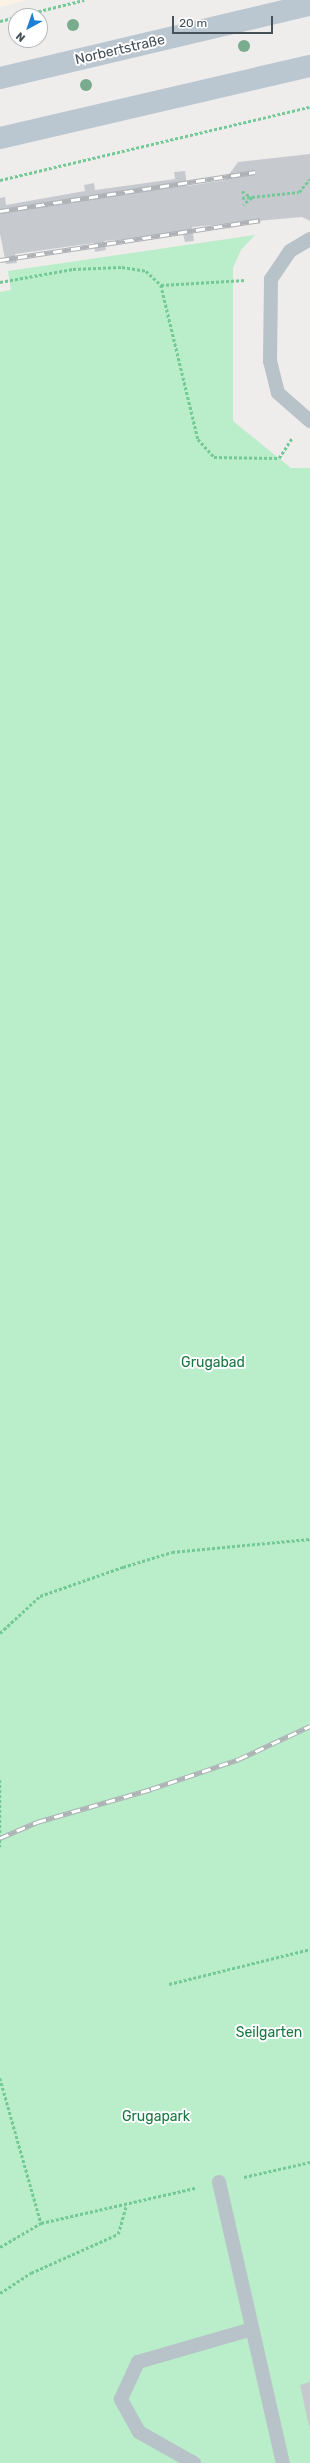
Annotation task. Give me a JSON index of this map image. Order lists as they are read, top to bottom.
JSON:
{
  "streets": {
    "main road": ["Norbertstraße"]
  },
  "parks": ["Grugabad", "Seilgarten", "Grugapark"],
  "scale_bar": "20 m",
  "north": "bottom left"
}
